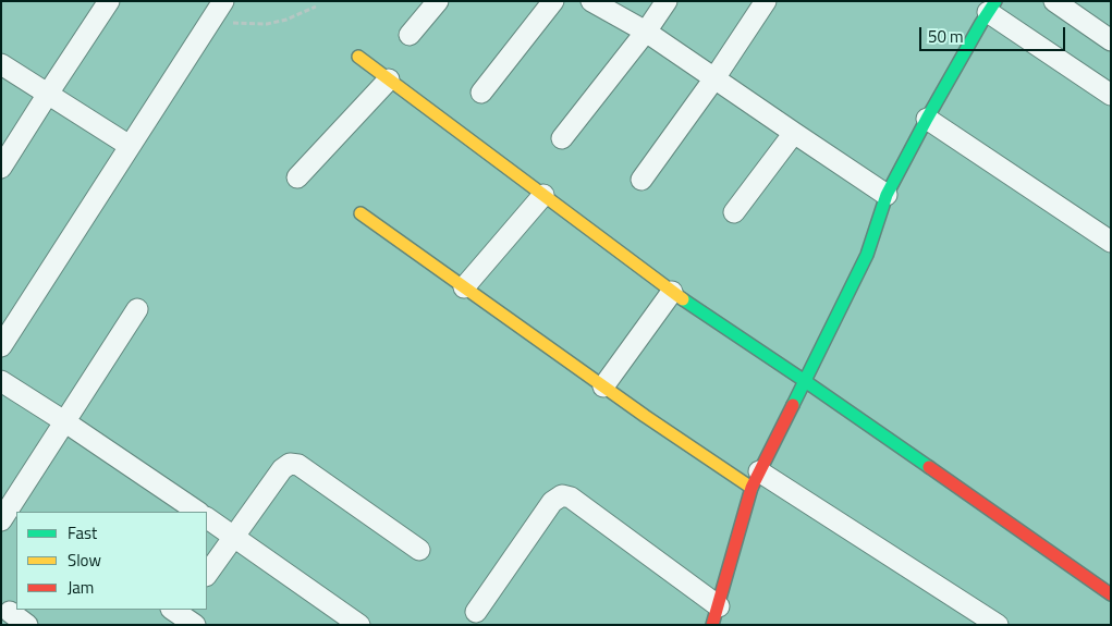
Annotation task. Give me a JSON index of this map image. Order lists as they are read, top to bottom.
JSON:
{
  "legend": ["Fast", "Slow", "Jam"],
  "scale_bar": "50 m"
}
